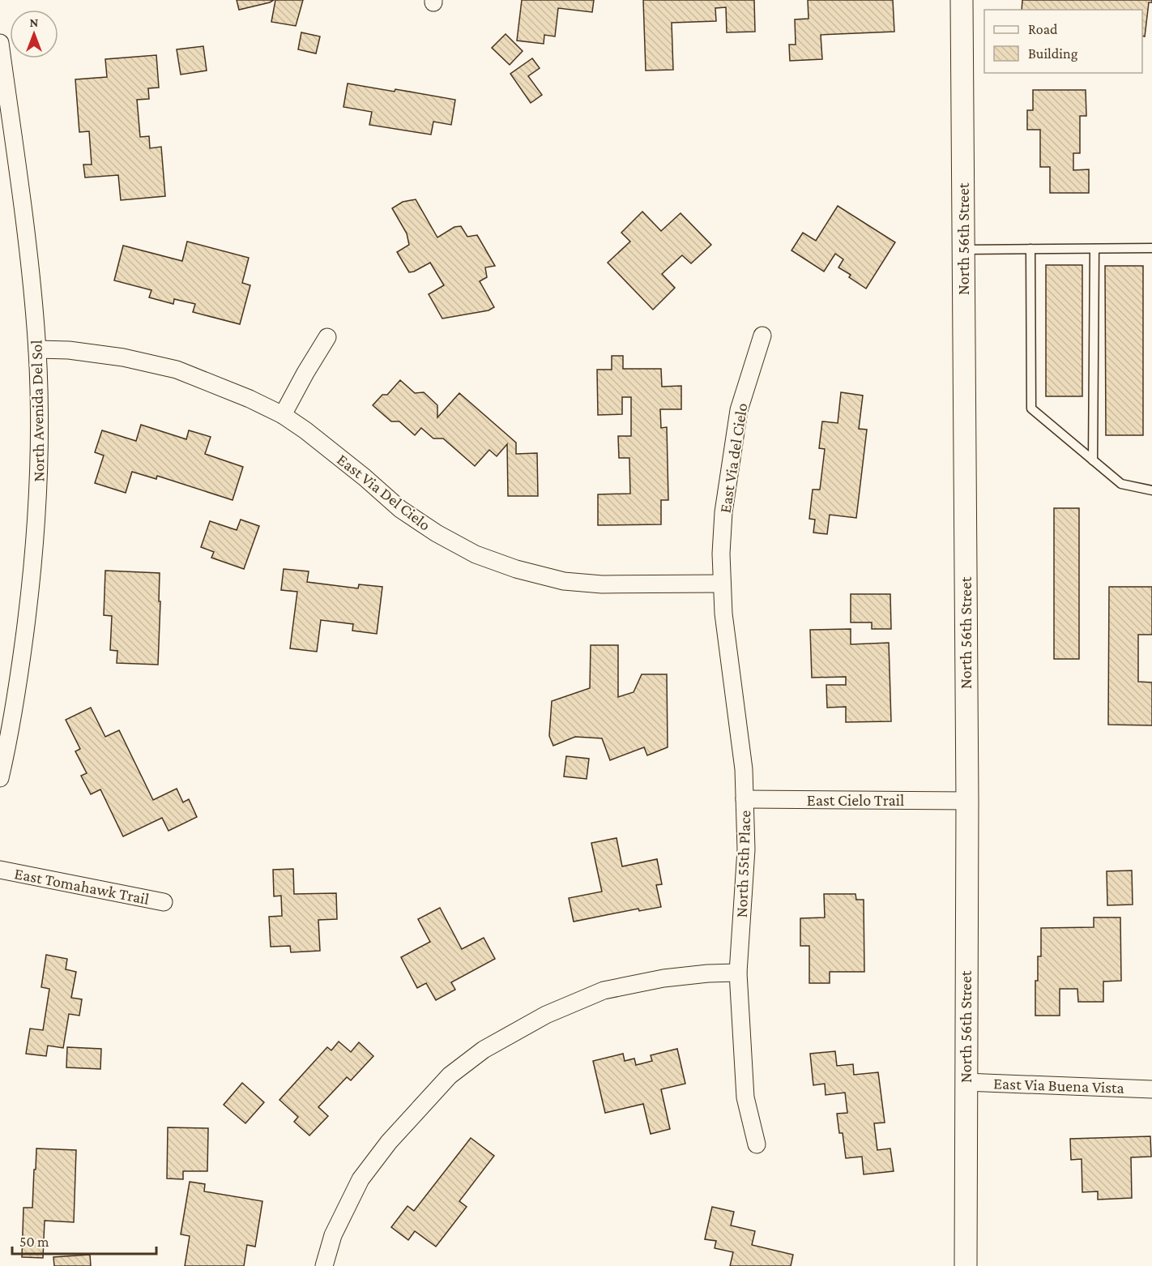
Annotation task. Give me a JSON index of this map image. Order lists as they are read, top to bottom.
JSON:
{
  "streets": {
    "street": [
      "North 56th Street",
      "North Avenida Del Sol",
      "East Via del Cielo",
      "East Via Del Cielo",
      "East Cielo Trail",
      "North 55th Place",
      "East Tomahawk Trail",
      "East Via Buena Vista"
    ]
  },
  "crossings": [
    ["North 56th Street", "East Cielo Trail"],
    ["North 56th Street", "East Via Buena Vista"],
    ["North Avenida Del Sol", "East Via Del Cielo"],
    ["East Via del Cielo", "East Via Del Cielo"],
    ["East Via del Cielo", "North 55th Place"],
    ["East Via Del Cielo", "North 55th Place"],
    ["East Cielo Trail", "North 55th Place"]
  ],
  "legend": ["Road", "Building"],
  "scale_bar": "50 m",
  "north": "top"
}
